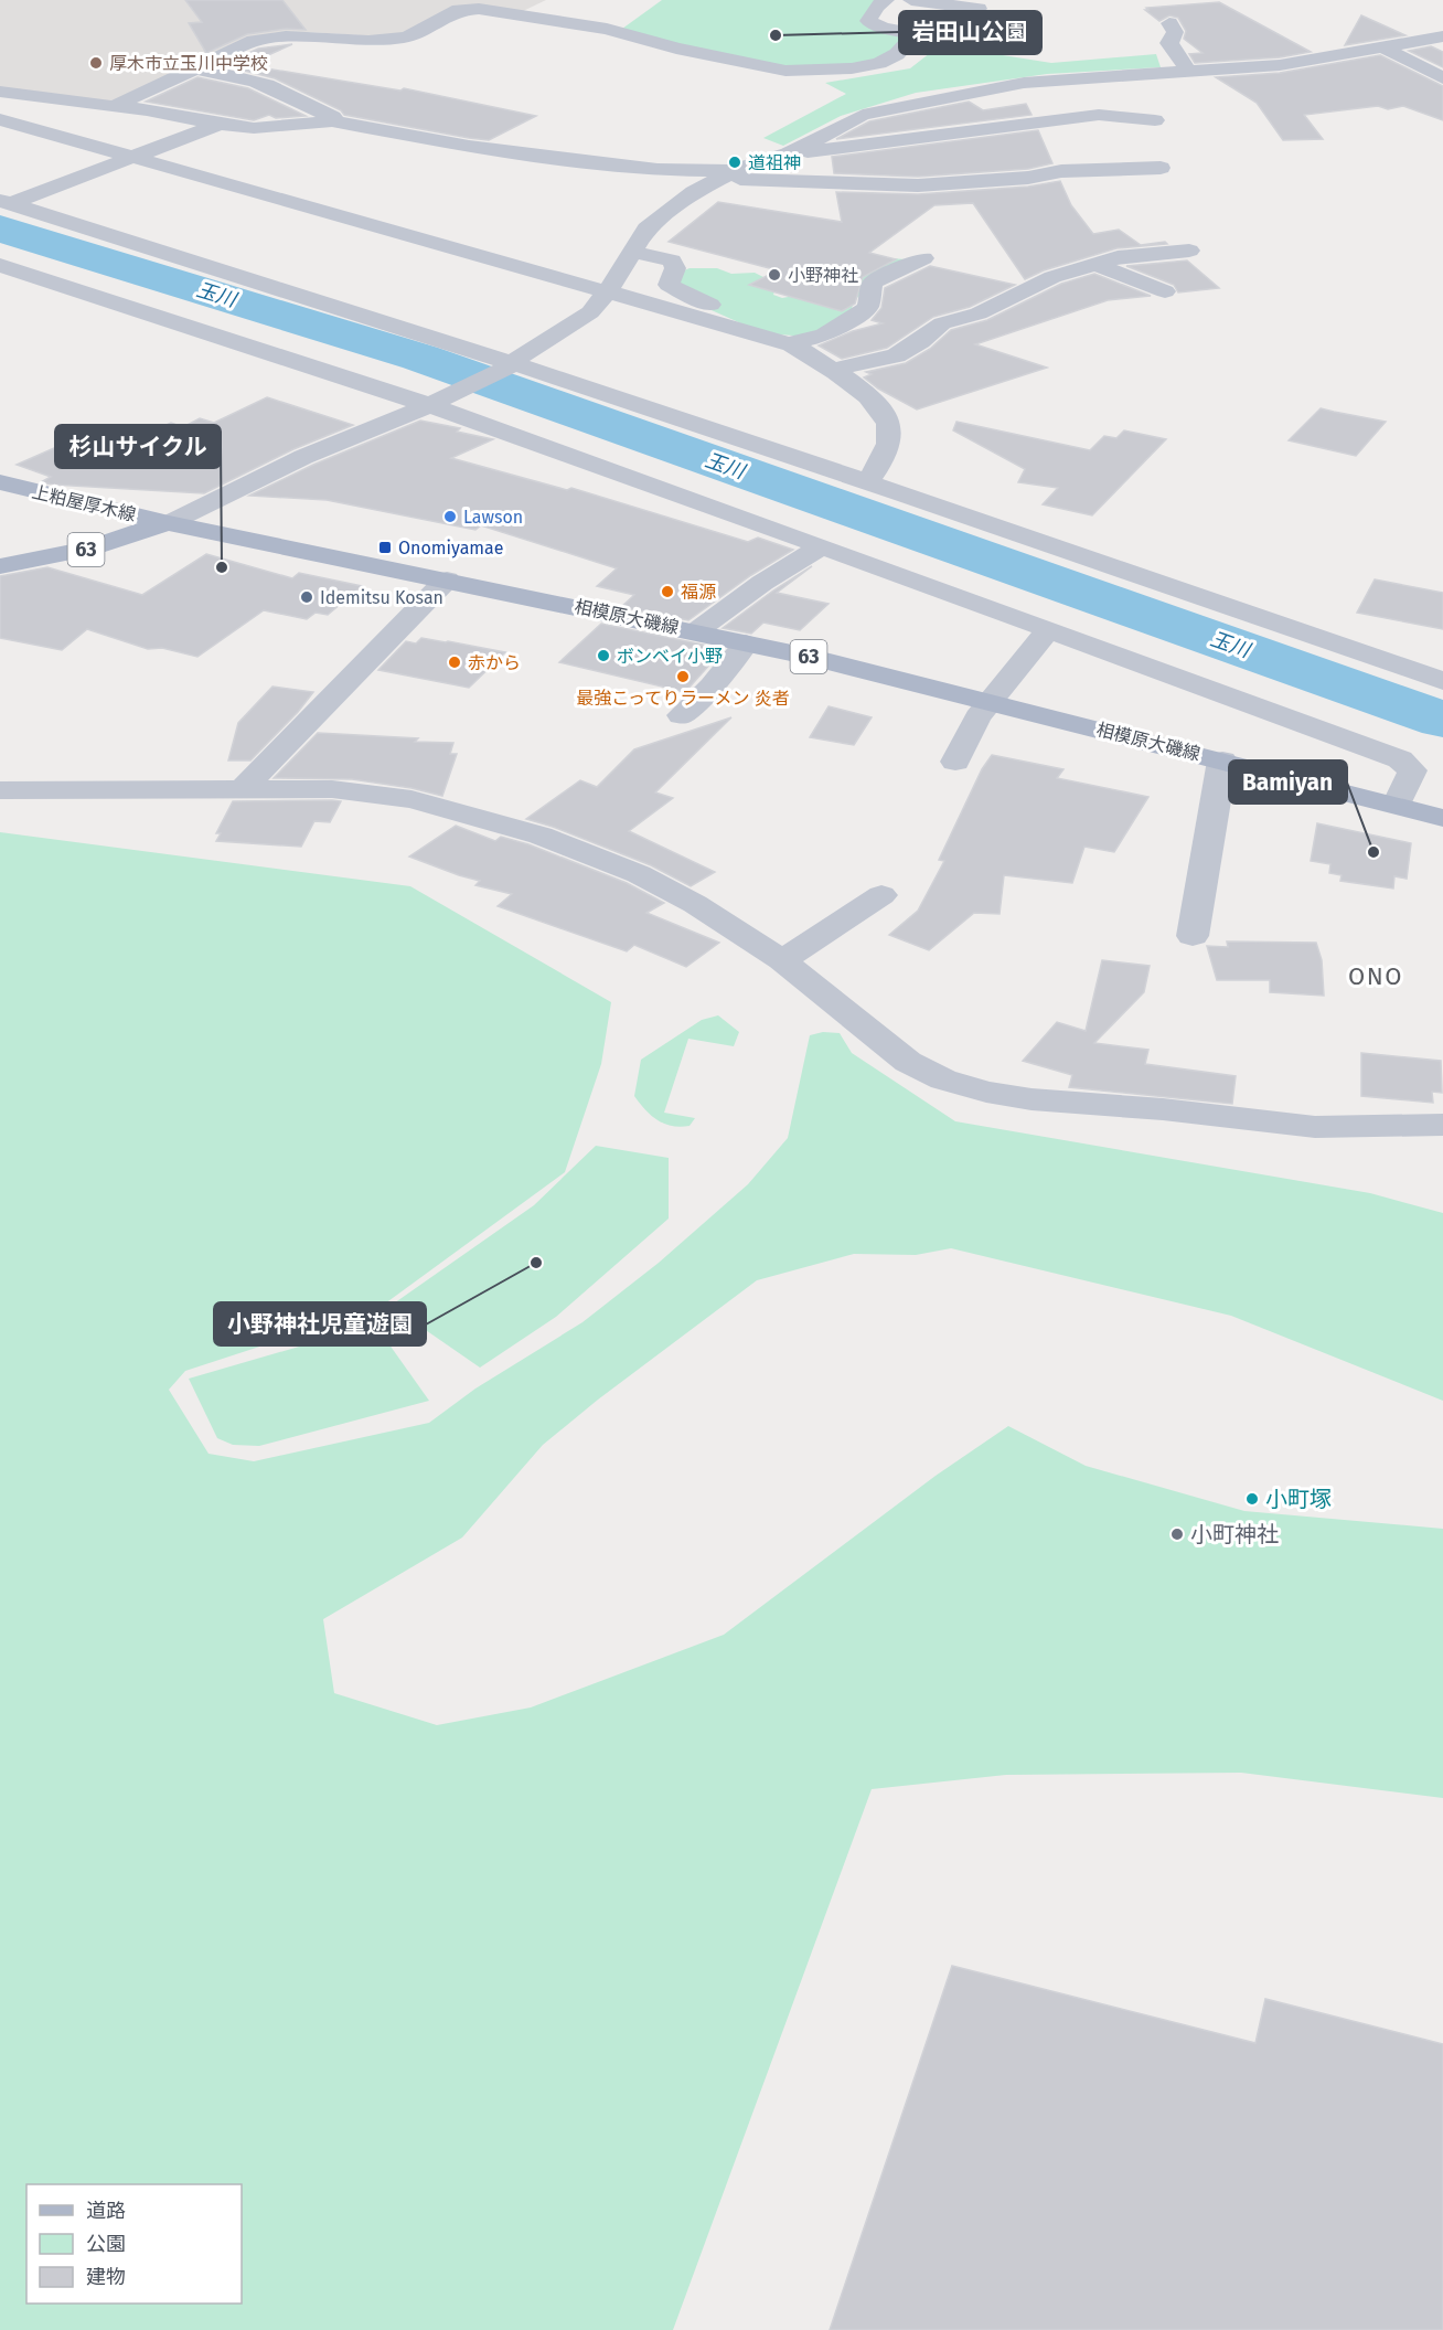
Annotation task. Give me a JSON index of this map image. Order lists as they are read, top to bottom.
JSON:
{
  "streets": {
    "main road": ["上粕屋厚木線", "63", "相模原大磯線"]
  },
  "crossings": [
    ["上粕屋厚木線", "相模原大磯線"]
  ],
  "districts": ["ONO"],
  "water": ["玉川"],
  "places": {
    "other": [
      "岩田山公園",
      "厚木市立玉川中学校",
      "道祖神",
      "小野神社",
      "Lawson",
      "杉山サイクル",
      "福源",
      "Idemitsu Kosan",
      "ボンベイ小野",
      "赤から",
      "最強こってりラーメン 炎者",
      "Bamiyan",
      "小野神社児童遊園",
      "小町塚",
      "小町神社"
    ],
    "transit": ["Onomiyamae"]
  },
  "legend": ["道路", "公園", "建物"]
}
